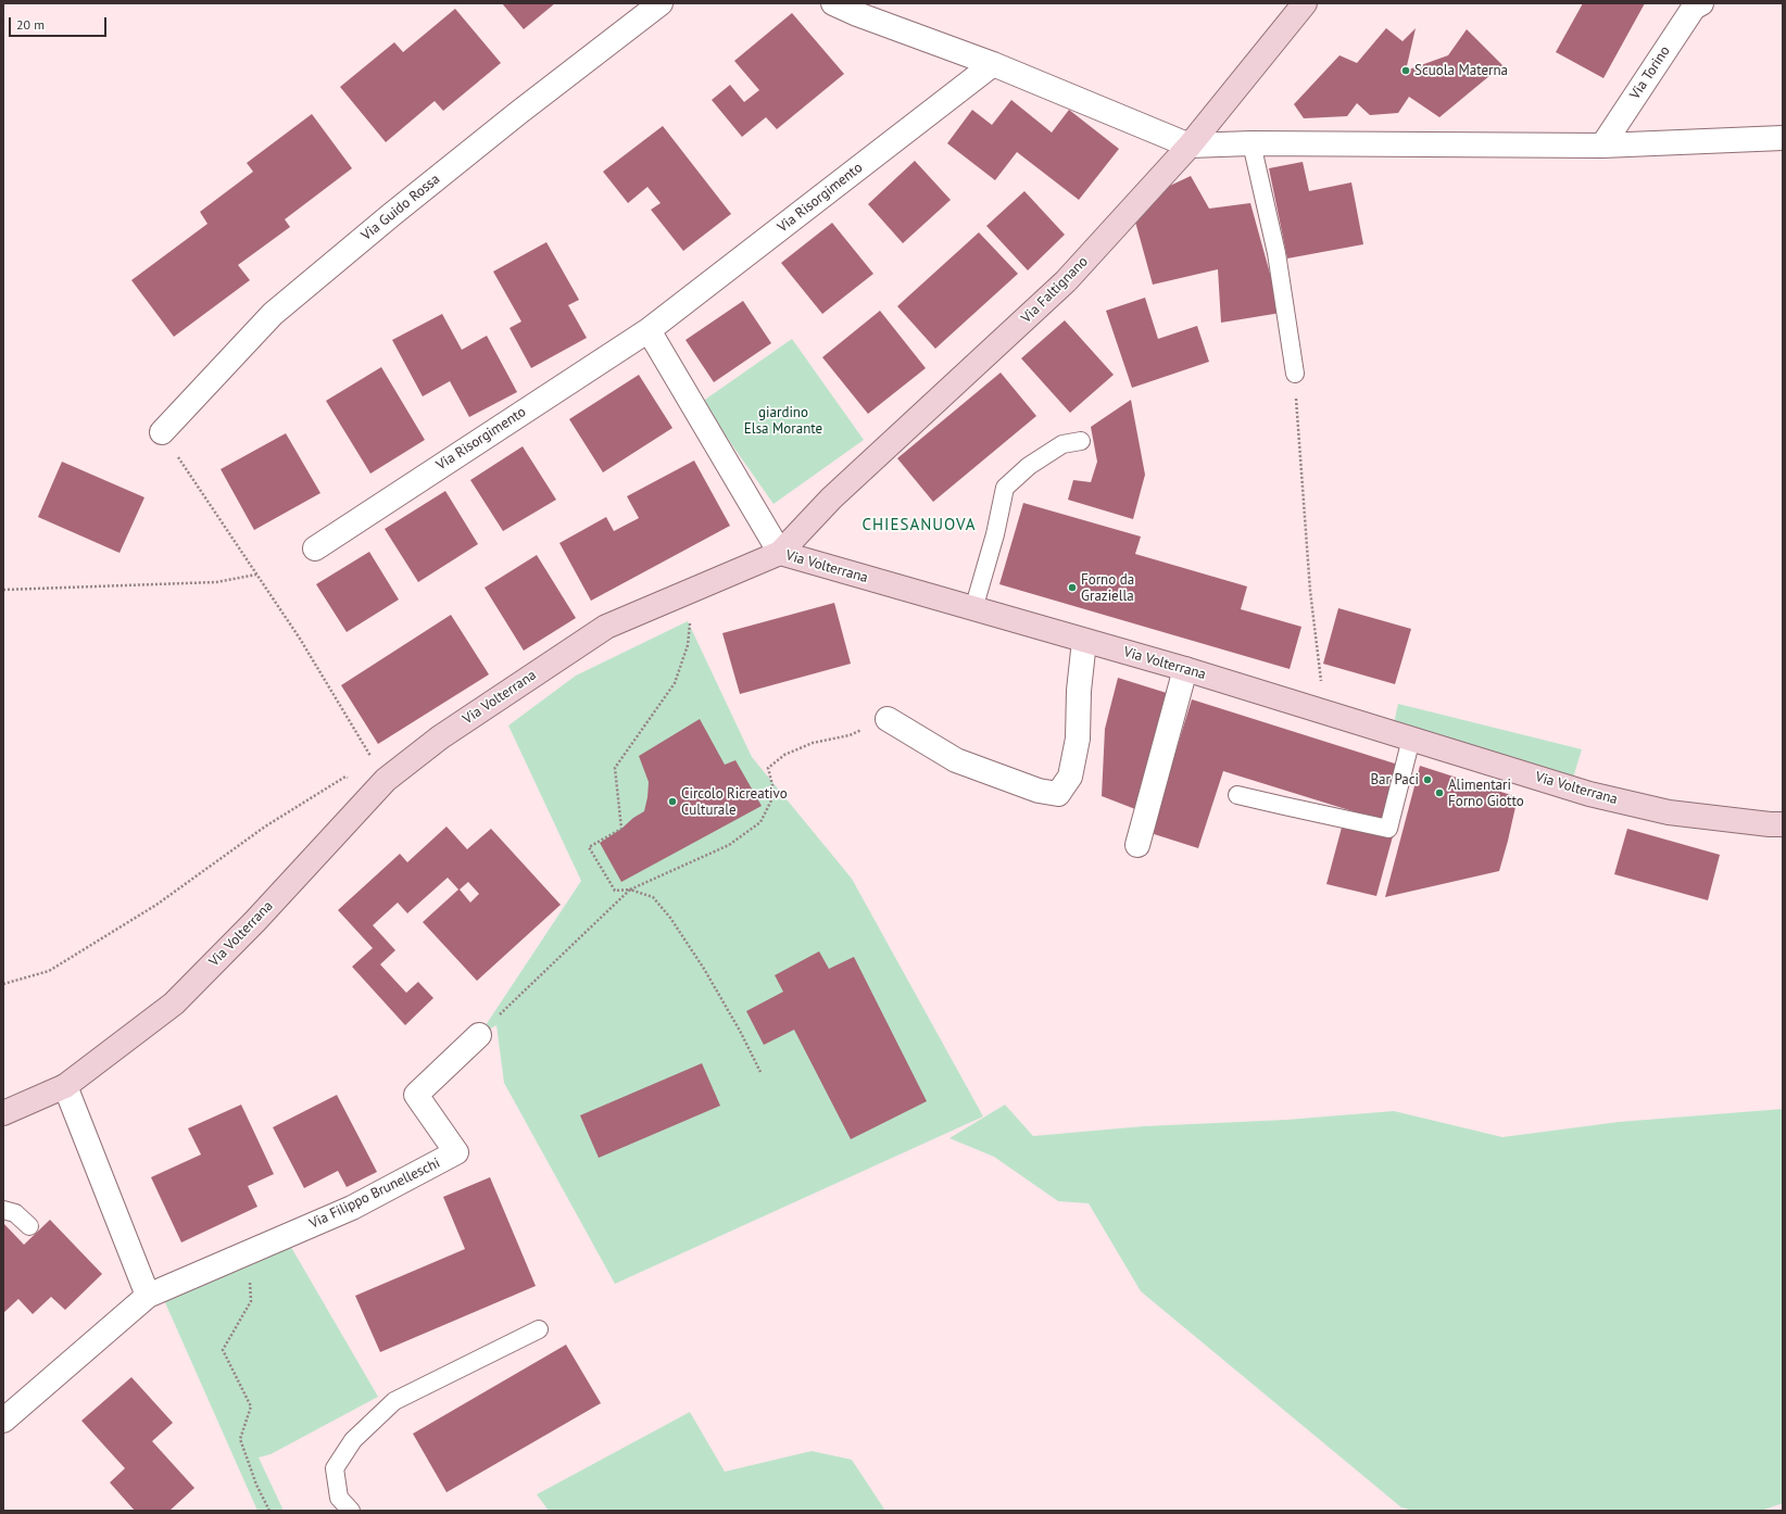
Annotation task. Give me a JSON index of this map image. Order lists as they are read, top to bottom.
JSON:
{
  "streets": {
    "main road": ["Via Faltignano", "Via Volterrana"],
    "street": [
      "Via Torino",
      "Via Risorgimento",
      "Via Guido Rossa",
      "Via Filippo Brunelleschi"
    ]
  },
  "crossings": [
    ["Via Faltignano", "Via Volterrana"]
  ],
  "districts": ["CHIESANUOVA"],
  "parks": ["giardino Elsa Morante"],
  "places": [
    "Scuola Materna",
    "Forno da Graziella",
    "Bar Paci",
    "Alimentari Forno Giotto",
    "Circolo Ricreativo Culturale"
  ],
  "scale_bar": "20 m"
}
